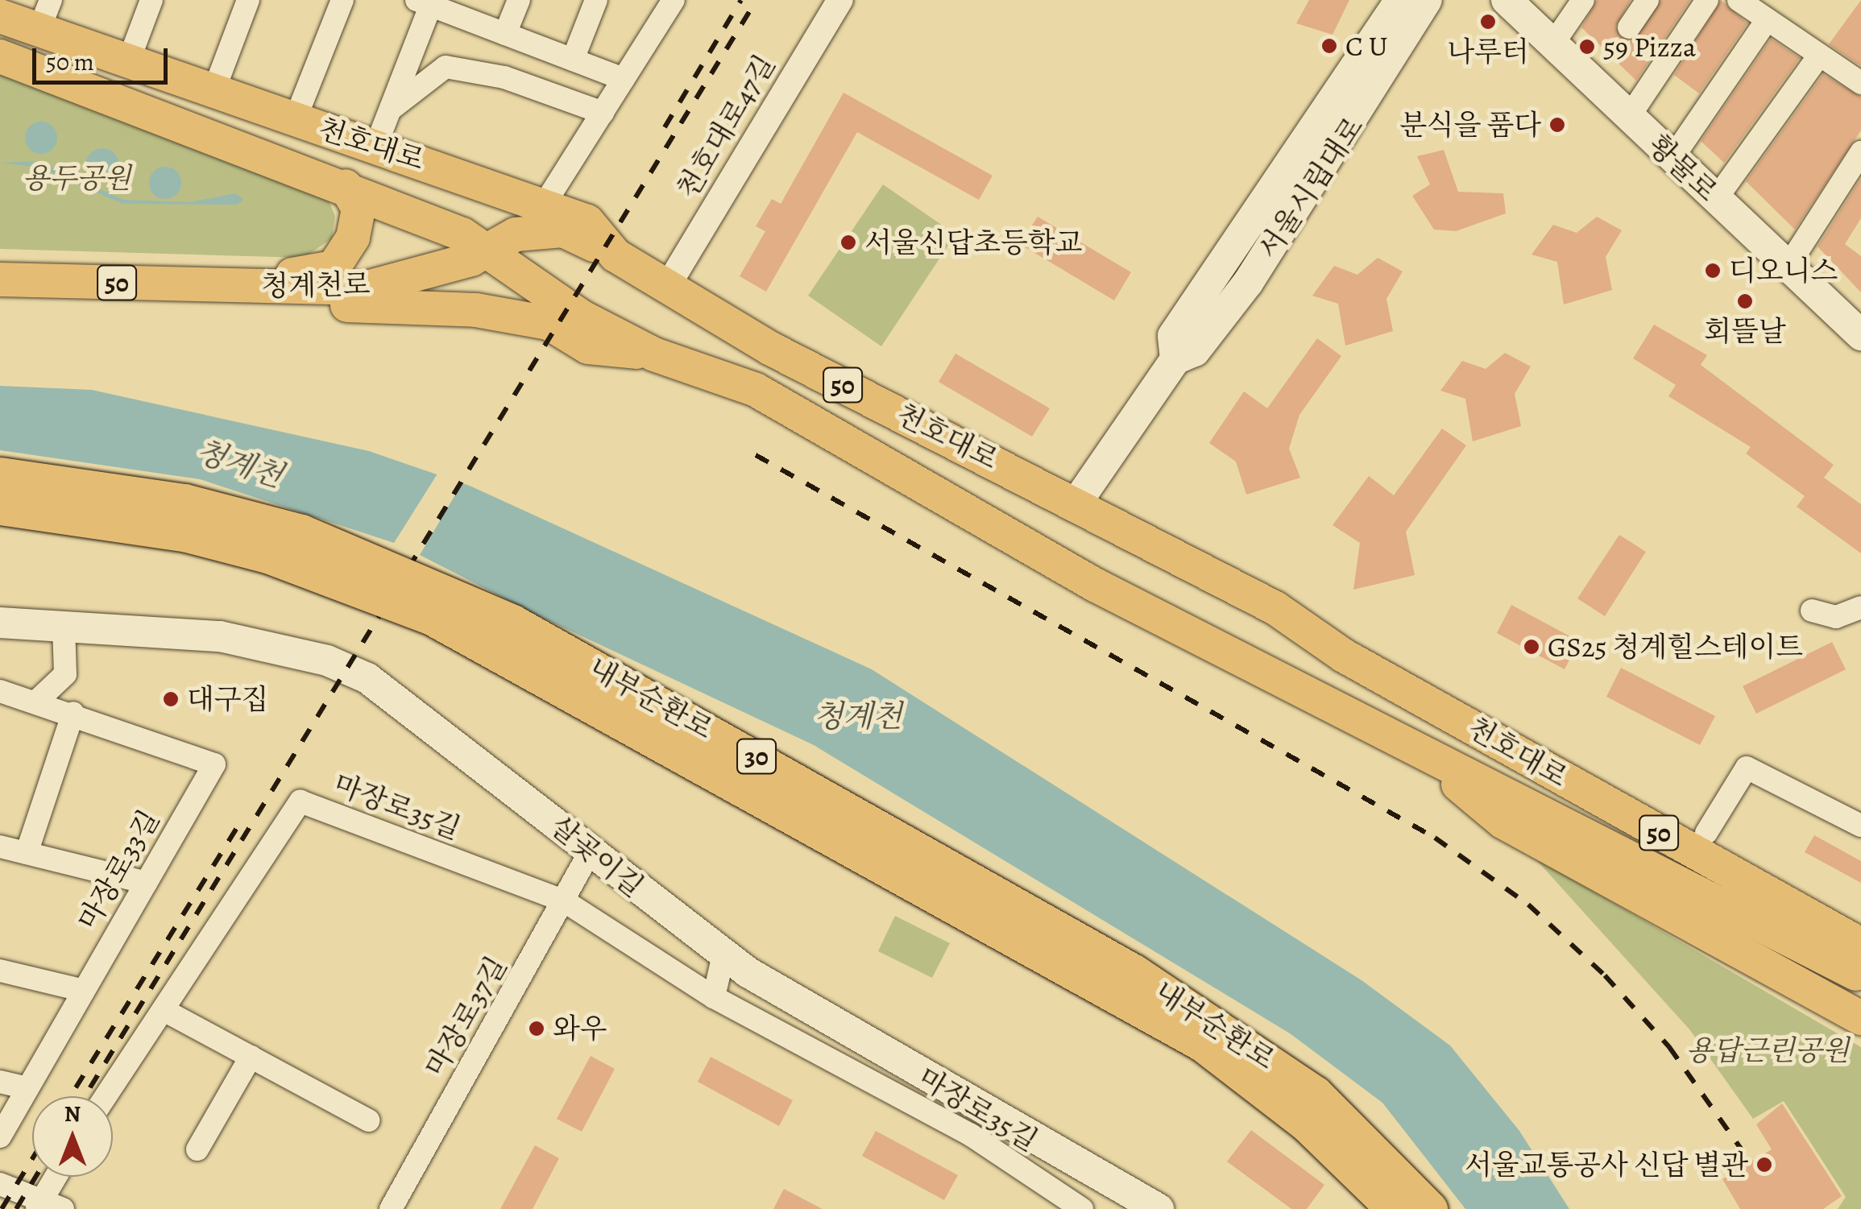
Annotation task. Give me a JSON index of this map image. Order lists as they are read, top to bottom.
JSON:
{
  "streets": {
    "highway": ["내부순환로", "30"],
    "main road": [
      "천호대로",
      "황물로",
      "서울시립대로",
      "50",
      "청계천로",
      "살곶이길"
    ],
    "street": [
      "천호대로47길",
      "마장로35길",
      "마장로33길",
      "마장로37길"
    ]
  },
  "crossings": [
    ["천호대로47길", "천호대로"],
    ["천호대로", "서울시립대로"],
    ["천호대로", "청계천로"],
    ["마장로35길", "마장로37길"],
    ["살곶이길", "마장로37길"]
  ],
  "water": ["청계천"],
  "parks": ["용두공원", "용답근린공원"],
  "places": [
    "나루터",
    "C U",
    "59 Pizza",
    "분식을 품다",
    "서울신답초등학교",
    "디오니스",
    "회뜰날",
    "GS25 청계힐스테이트",
    "대구집",
    "와우",
    "서울교통공사 신답 별관"
  ],
  "scale_bar": "50 m",
  "north": "top"
}
